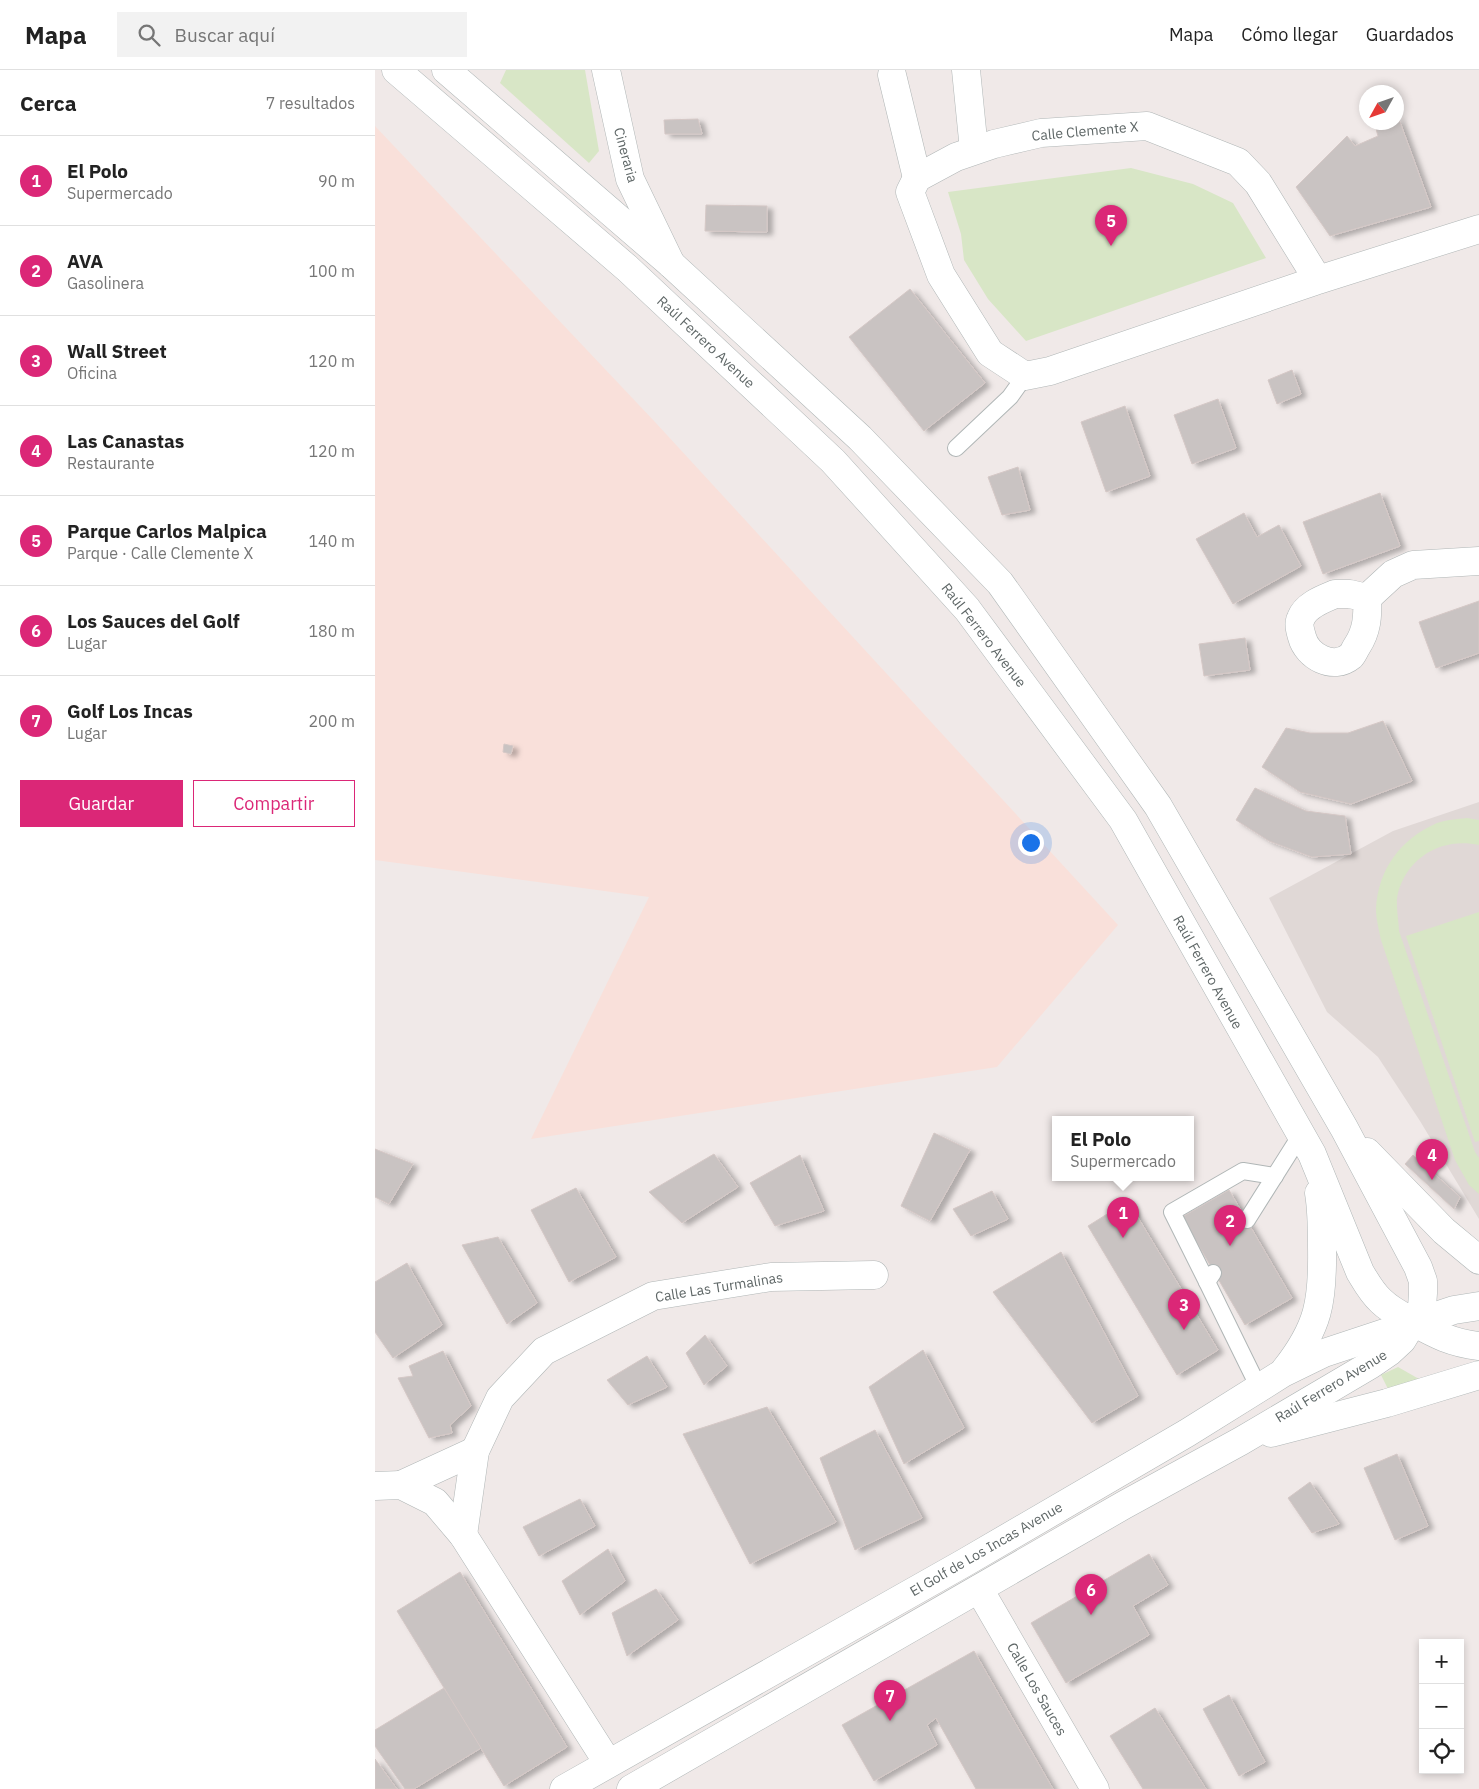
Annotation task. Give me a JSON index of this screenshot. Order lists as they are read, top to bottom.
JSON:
{
  "streets": {
    "street": [
      "Calle Clemente X",
      "Cineraria",
      "Raúl Ferrero Avenue",
      "Calle Las Turmalinas",
      "El Golf de Los Incas Avenue",
      "Calle Los Sauces"
    ]
  },
  "crossings": [
    ["Cineraria", "Raúl Ferrero Avenue"],
    ["Raúl Ferrero Avenue", "El Golf de Los Incas Avenue"]
  ],
  "north": "bottom left",
  "page": {
    "header": "Mapa",
    "search": "Buscar aquí",
    "nav": ["Mapa", "Cómo llegar", "Guardados"],
    "heading": ["Cerca", "7 resultados"],
    "list": [
      {
        "mark": "1",
        "name": "El Polo",
        "note": "Supermercado",
        "value": "90 m"
      },
      {
        "mark": "2",
        "name": "AVA",
        "note": "Gasolinera",
        "value": "100 m"
      },
      {
        "mark": "3",
        "name": "Wall Street",
        "note": "Oficina",
        "value": "120 m"
      },
      {
        "mark": "4",
        "name": "Las Canastas",
        "note": "Restaurante",
        "value": "120 m"
      },
      {
        "mark": "5",
        "name": "Parque Carlos Malpica",
        "note": "Parque · Calle Clemente X",
        "value": "140 m"
      },
      {
        "mark": "6",
        "name": "Los Sauces del Golf",
        "note": "Lugar",
        "value": "180 m"
      },
      {
        "mark": "7",
        "name": "Golf Los Incas",
        "note": "Lugar",
        "value": "200 m"
      }
    ],
    "pins": [
      "5",
      "4",
      "1",
      "2",
      "3",
      "6",
      "7"
    ],
    "buttons": ["Guardar", "Compartir"],
    "popup": ["El Polo", "Supermercado"],
    "map_buttons": ["+", "−"]
  }
}
